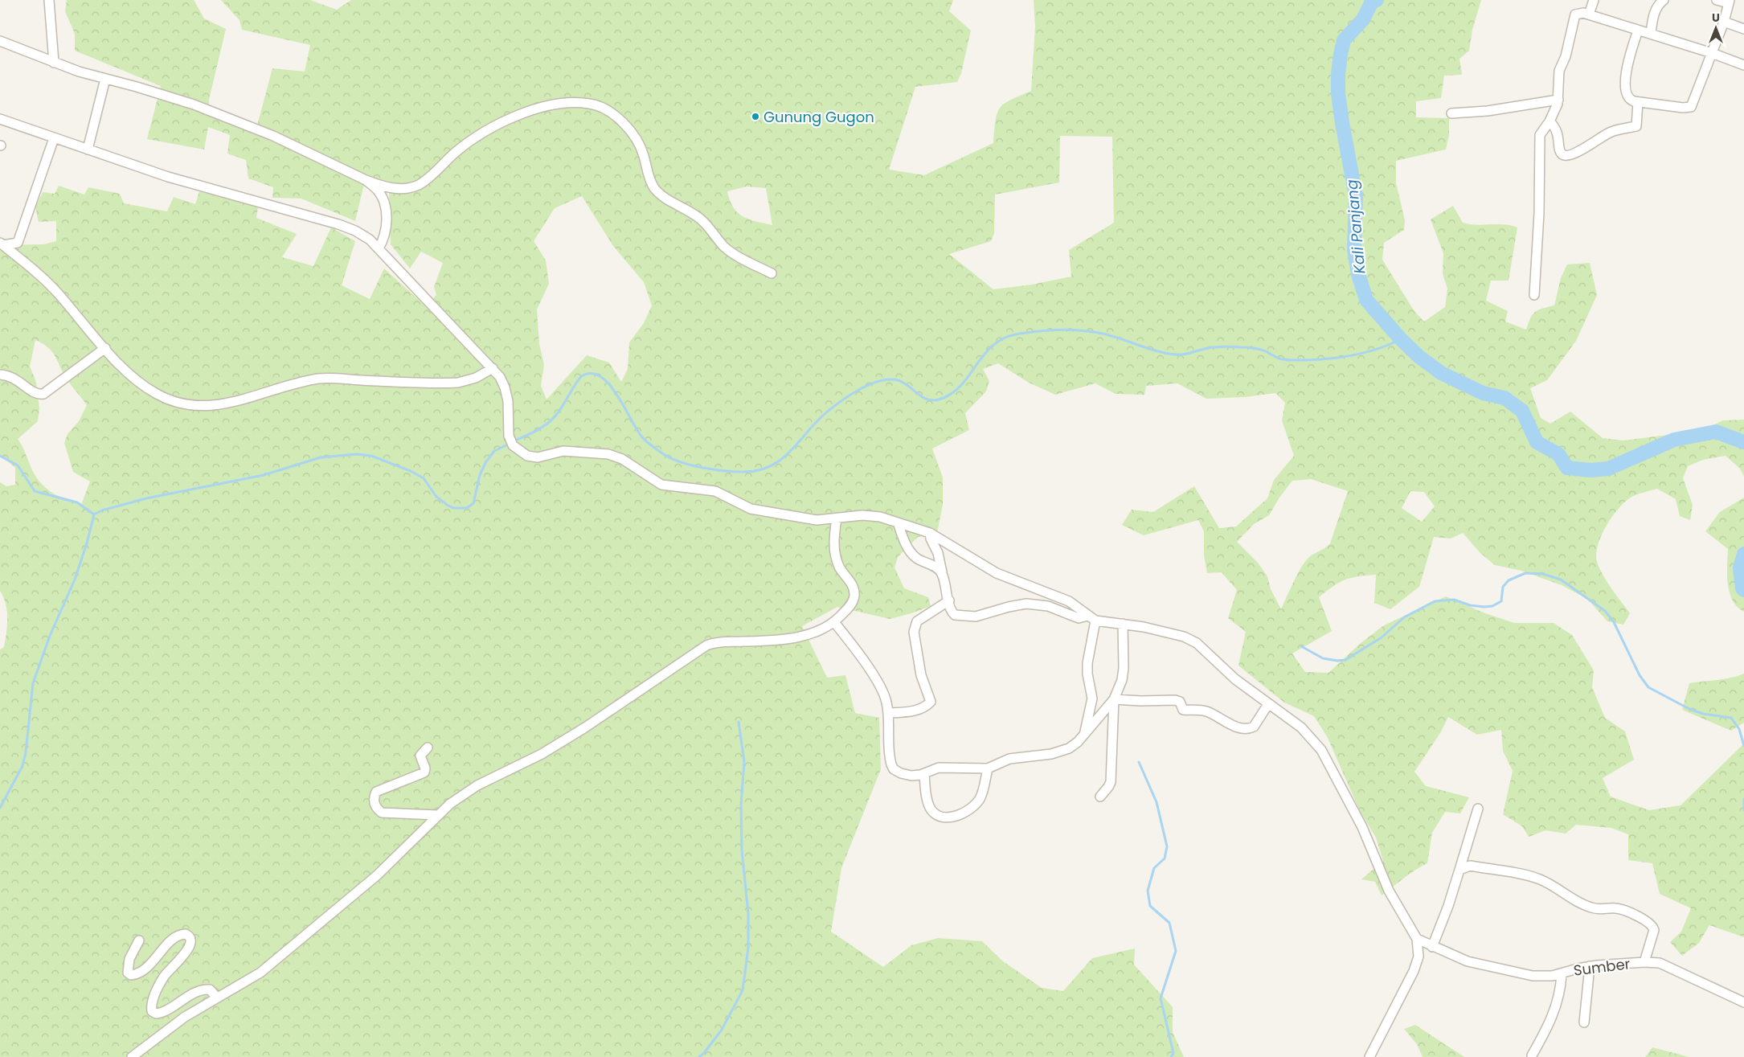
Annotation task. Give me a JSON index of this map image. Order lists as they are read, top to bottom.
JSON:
{
  "streets": {
    "street": ["Sumber"]
  },
  "water": ["Kali Panjang"],
  "places": ["Gunung Gugon"],
  "north": "top"
}
